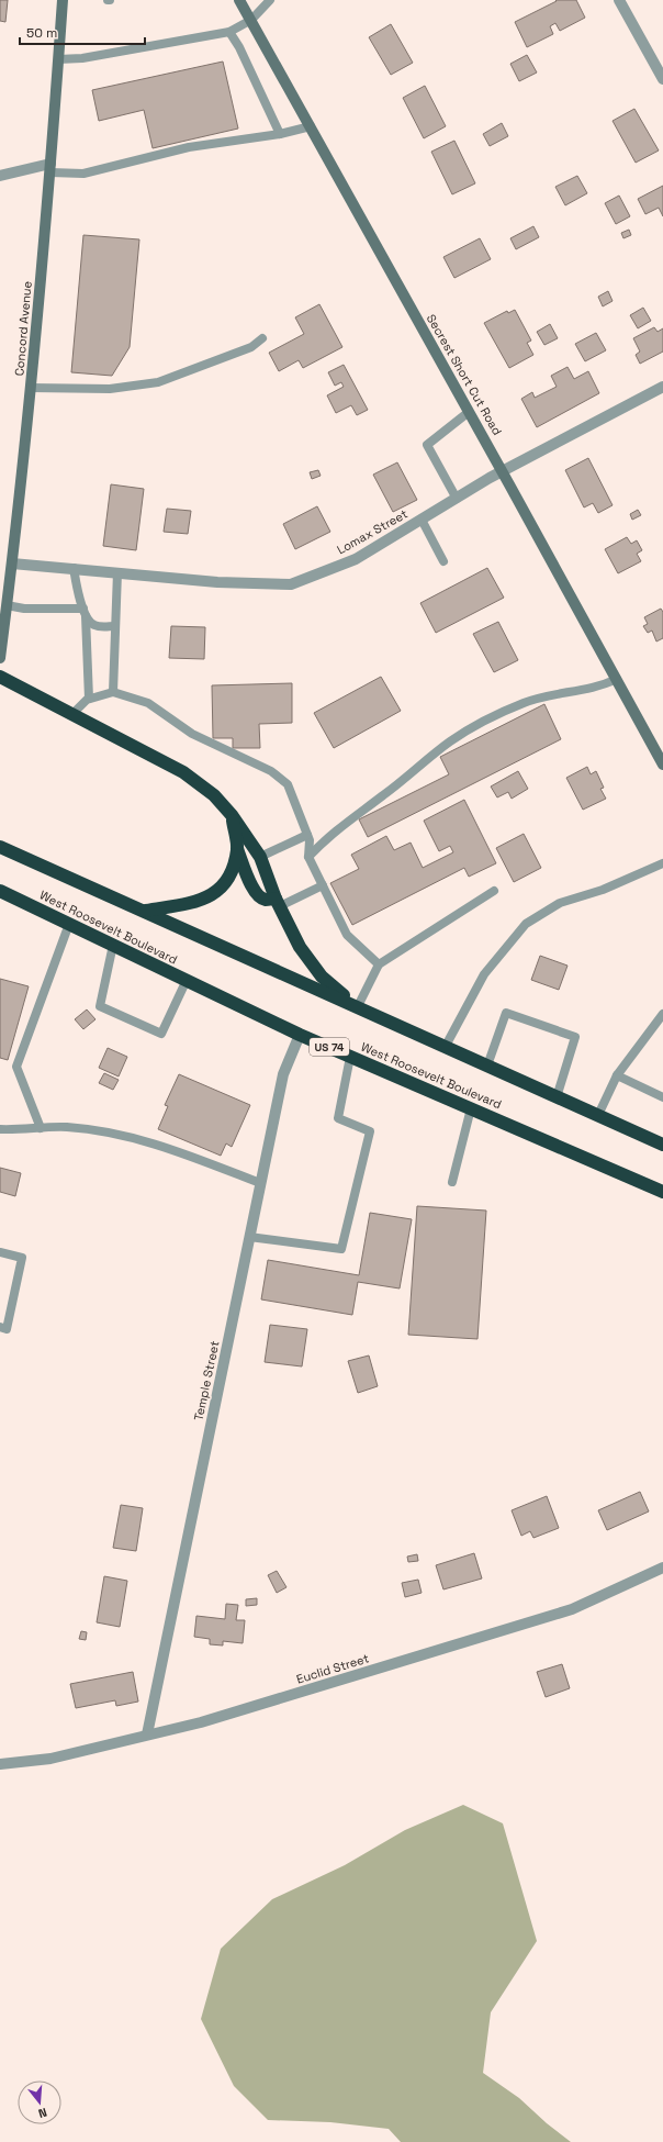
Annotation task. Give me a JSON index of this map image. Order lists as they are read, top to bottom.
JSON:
{
  "streets": {
    "highway": ["West Roosevelt Boulevard", "US 74"],
    "street": [
      "Concord Avenue",
      "Secrest Short Cut Road",
      "Lomax Street",
      "Temple Street",
      "Euclid Street"
    ]
  },
  "crossings": [
    ["Concord Avenue", "Lomax Street"],
    ["Secrest Short Cut Road", "Lomax Street"],
    ["West Roosevelt Boulevard", "Temple Street"],
    ["Temple Street", "Euclid Street"]
  ],
  "scale_bar": "50 m",
  "north": "bottom"
}
